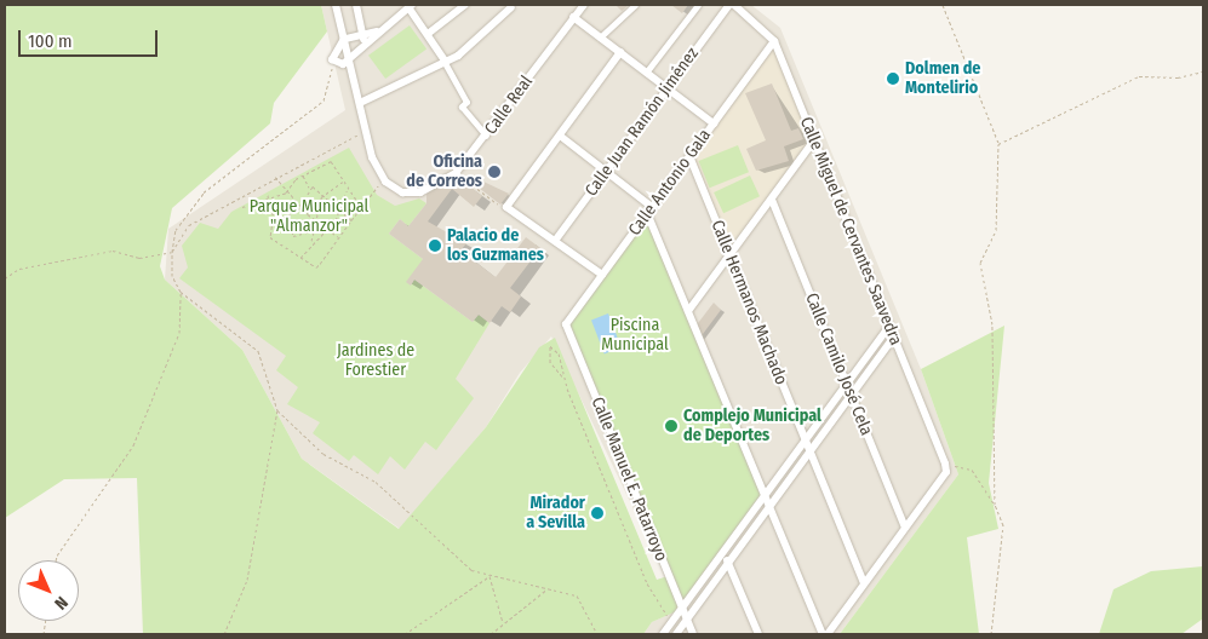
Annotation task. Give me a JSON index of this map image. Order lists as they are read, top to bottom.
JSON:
{
  "streets": {
    "street": [
      "Calle Real",
      "Calle Juan Ramón Jiménez",
      "Calle Antonio Gala",
      "Calle Miguel de Cervantes Saavedra",
      "Calle Hermanos Machado",
      "Calle Camilo José Cela",
      "Calle Manuel E. Patarroyo"
    ]
  },
  "crossings": [
    ["Calle Antonio Gala", "Calle Miguel de Cervantes Saavedra"],
    ["Calle Antonio Gala", "Calle Hermanos Machado"],
    ["Calle Antonio Gala", "Calle Manuel E. Patarroyo"]
  ],
  "parks": ["Parque Municipal \"Almanzor\"", "Piscina Municipal", "Jardines de Forestier"],
  "places": [
    "Dolmen de Montelirio",
    "Oficina de Correos",
    "Palacio de los Guzmanes",
    "Complejo Municipal de Deportes",
    "Mirador a Sevilla"
  ],
  "scale_bar": "100 m",
  "north": "bottom right"
}
